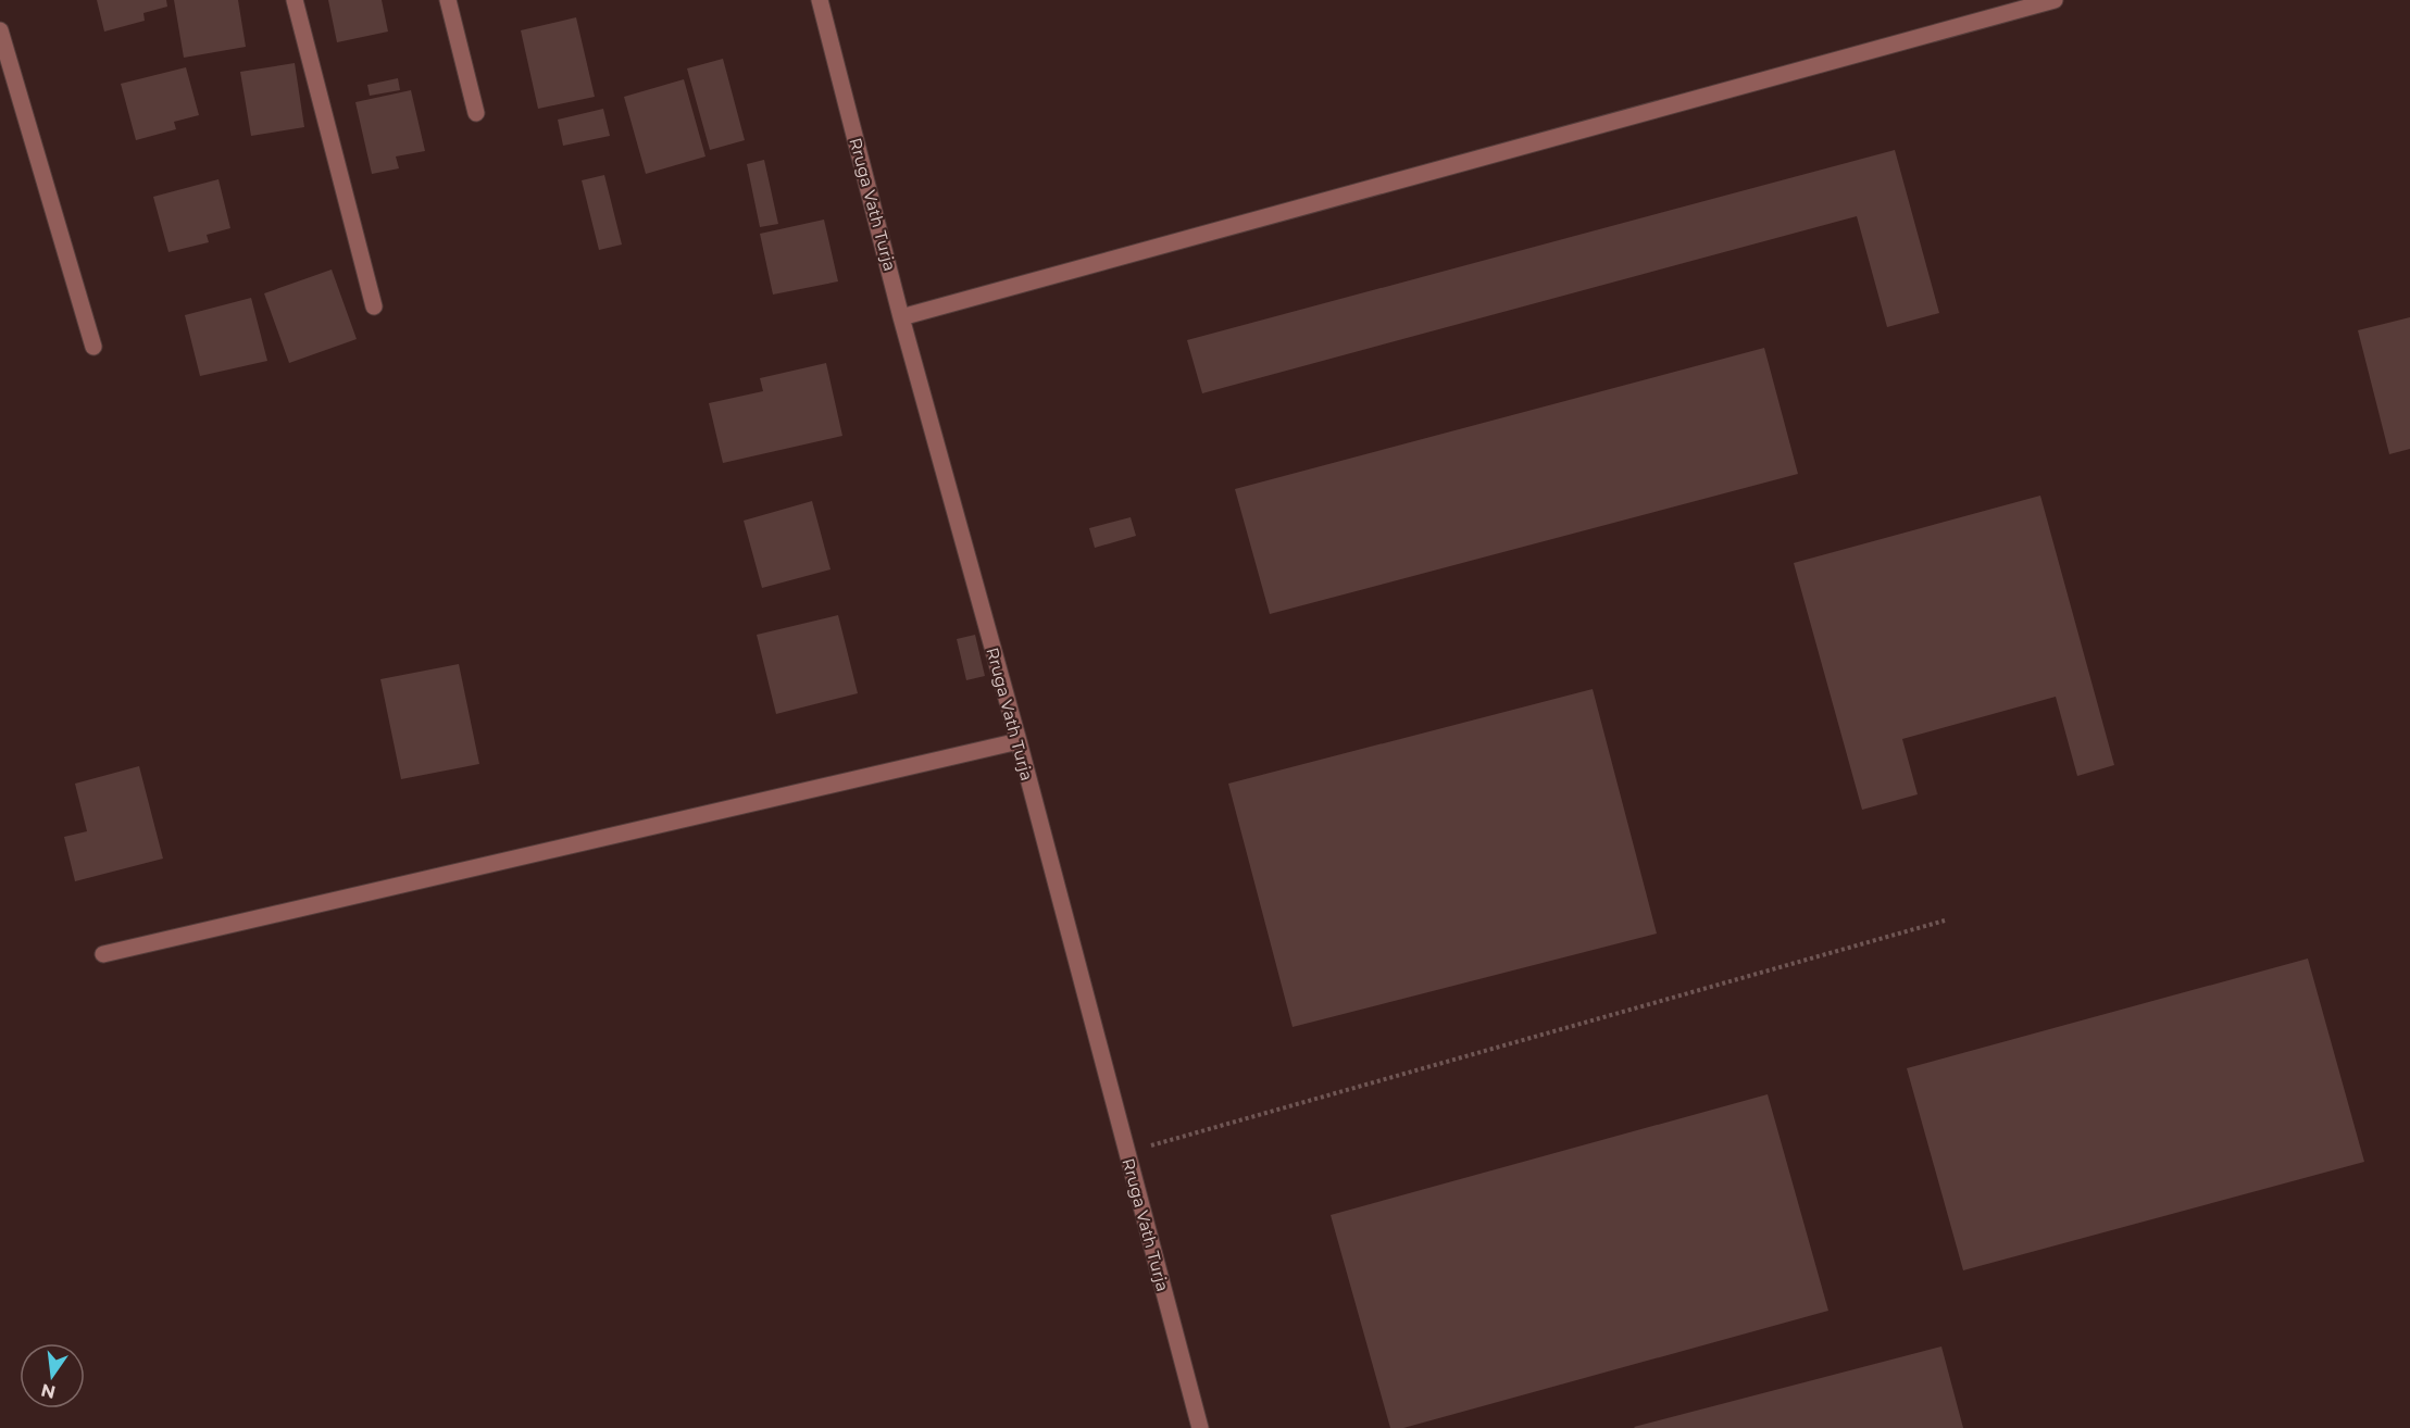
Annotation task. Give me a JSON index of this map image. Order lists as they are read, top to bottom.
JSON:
{
  "streets": {
    "street": ["Rruga Vath Turja"]
  },
  "north": "bottom"
}
